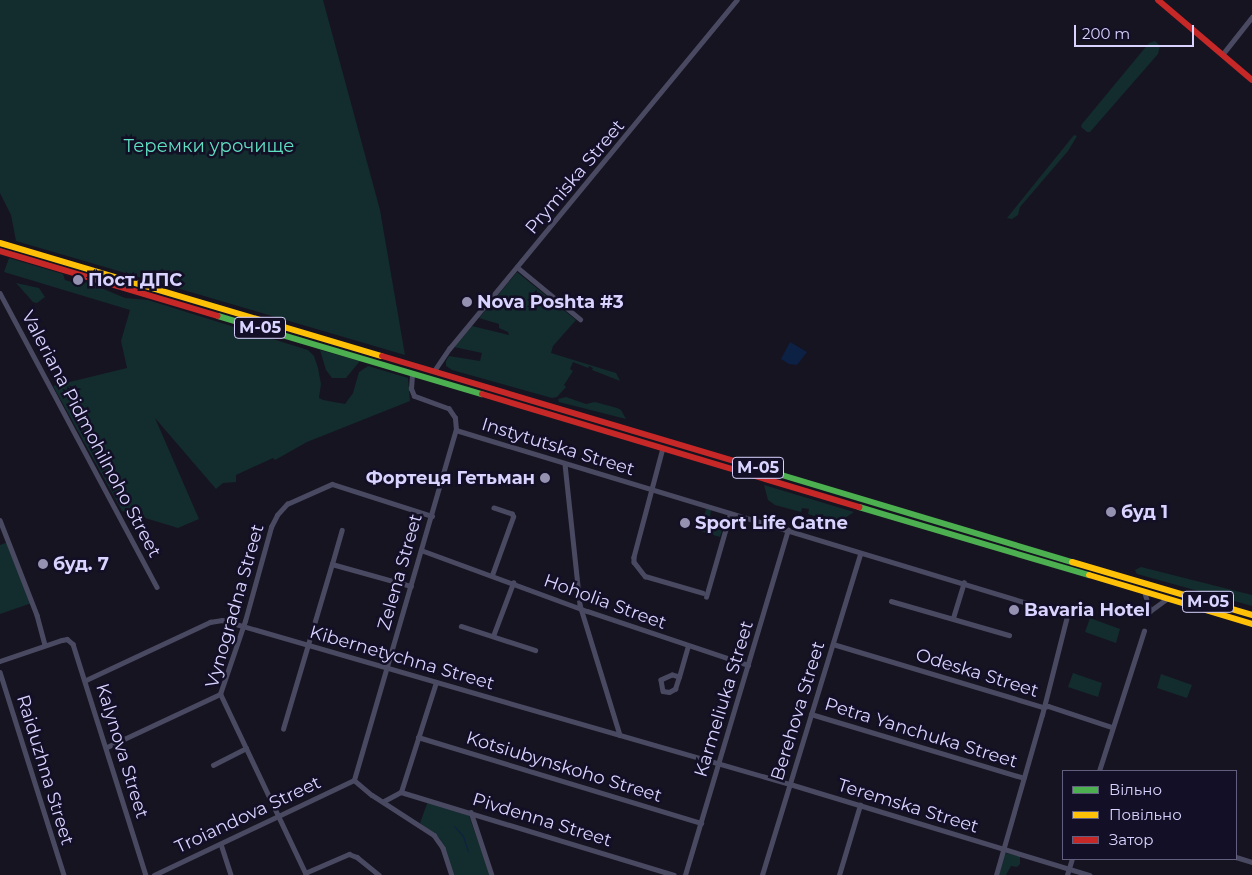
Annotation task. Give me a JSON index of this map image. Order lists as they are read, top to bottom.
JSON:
{
  "streets": {
    "main road": ["М-05"],
    "street": [
      "Prymiska Street",
      "Valeriana Pidmohilnoho Street",
      "Instytutska Street",
      "Zelena Street",
      "Hoholia Street",
      "Vynogradna Street",
      "Kibernetychna Street",
      "Odeska Street",
      "Karmeliuka Street",
      "Berehova Street",
      "Petra Yanchuka Street",
      "Kalynova Street",
      "Kotsiubynskoho Street",
      "Raiduzhna Street",
      "Teremska Street",
      "Troiandova Street",
      "Pivdenna Street"
    ]
  },
  "crossings": [
    ["Prymiska Street", "М-05"],
    ["Instytutska Street", "Zelena Street"],
    ["Instytutska Street", "Karmeliuka Street"],
    ["Instytutska Street", "Berehova Street"],
    ["Zelena Street", "Hoholia Street"],
    ["Zelena Street", "Vynogradna Street"],
    ["Zelena Street", "Kibernetychna Street"],
    ["Zelena Street", "Troiandova Street"],
    ["Hoholia Street", "Karmeliuka Street"],
    ["Vynogradna Street", "Kibernetychna Street"],
    ["Vynogradna Street", "Troiandova Street"],
    ["Kibernetychna Street", "Karmeliuka Street"],
    ["Kibernetychna Street", "Kalynova Street"],
    ["Kibernetychna Street", "Teremska Street"],
    ["Odeska Street", "Berehova Street"],
    ["Karmeliuka Street", "Kotsiubynskoho Street"],
    ["Karmeliuka Street", "Teremska Street"],
    ["Berehova Street", "Petra Yanchuka Street"],
    ["Berehova Street", "Teremska Street"]
  ],
  "parks": ["Теремки урочище"],
  "places": [
    "Пост ДПС",
    "Nova Poshta #3",
    "Фортеця Гетьман",
    "буд 1",
    "Sport Life Gatne",
    "буд. 7",
    "Bavaria Hotel"
  ],
  "legend": ["Вільно", "Повільно", "Затор"],
  "scale_bar": "200 m"
}
